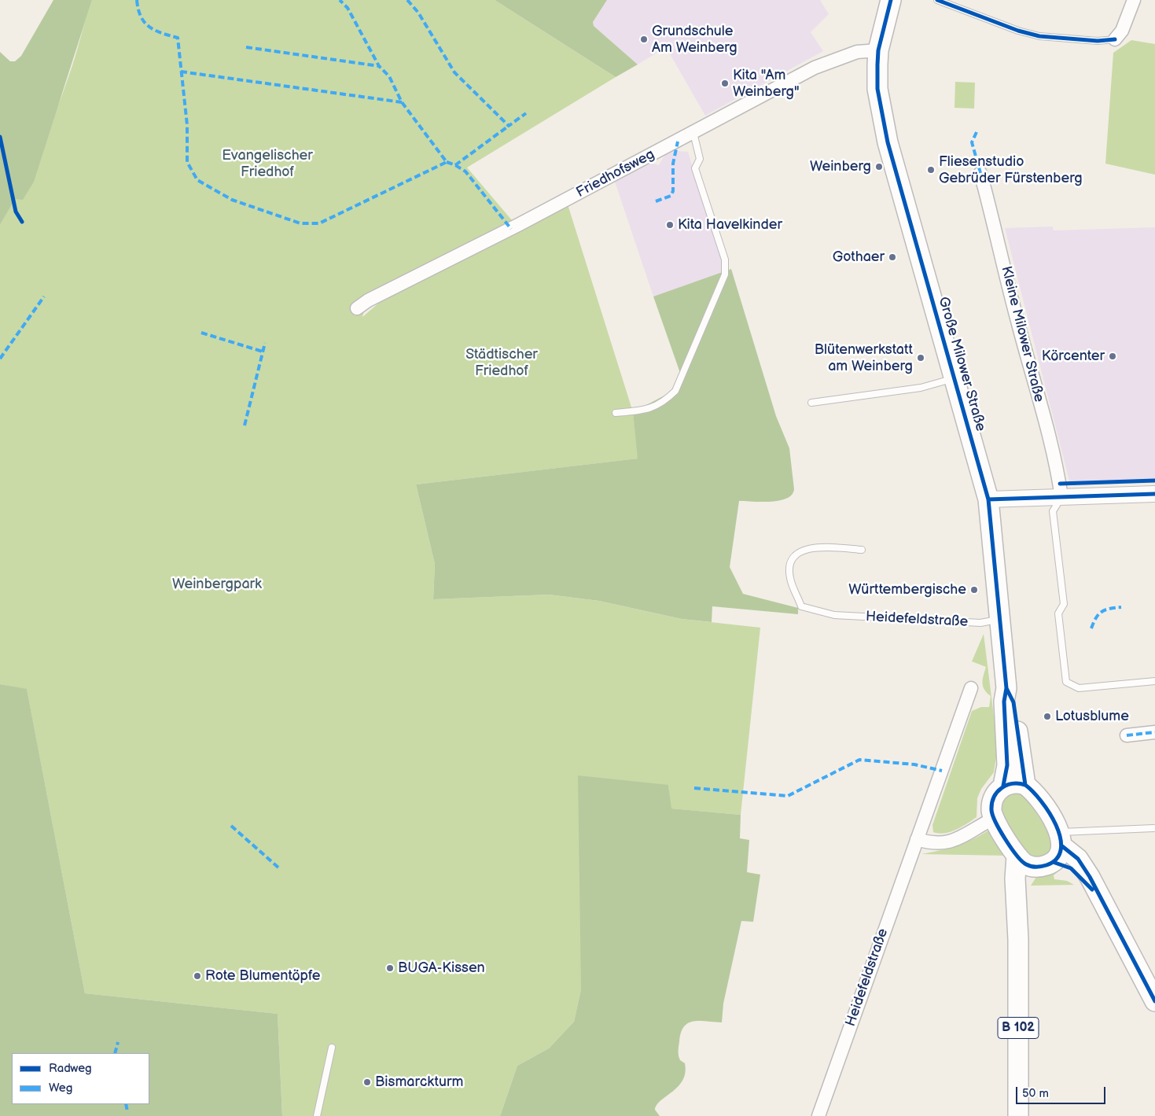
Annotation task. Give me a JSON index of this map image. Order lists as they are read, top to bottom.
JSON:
{
  "streets": {
    "main road": ["Große Milower Straße", "B 102"],
    "street": ["Friedhofsweg", "Kleine Milower Straße", "Heidefeldstraße"]
  },
  "crossings": [
    ["Friedhofsweg", "Große Milower Straße"],
    ["Große Milower Straße", "Heidefeldstraße"]
  ],
  "parks": ["Evangelischer Friedhof", "Städtischer Friedhof", "Weinbergpark"],
  "places": [
    "Grundschule Am Weinberg",
    "Kita \"Am Weinberg\"",
    "Weinberg",
    "Fliesenstudio Gebrüder Fürstenberg",
    "Kita Havelkinder",
    "Gothaer",
    "Körcenter",
    "Blütenwerkstatt am Weinberg",
    "Württembergische",
    "Lotusblume",
    "BUGA-Kissen",
    "Rote Blumentöpfe",
    "Bismarckturm"
  ],
  "legend": ["Radweg", "Weg"],
  "scale_bar": "50 m"
}
